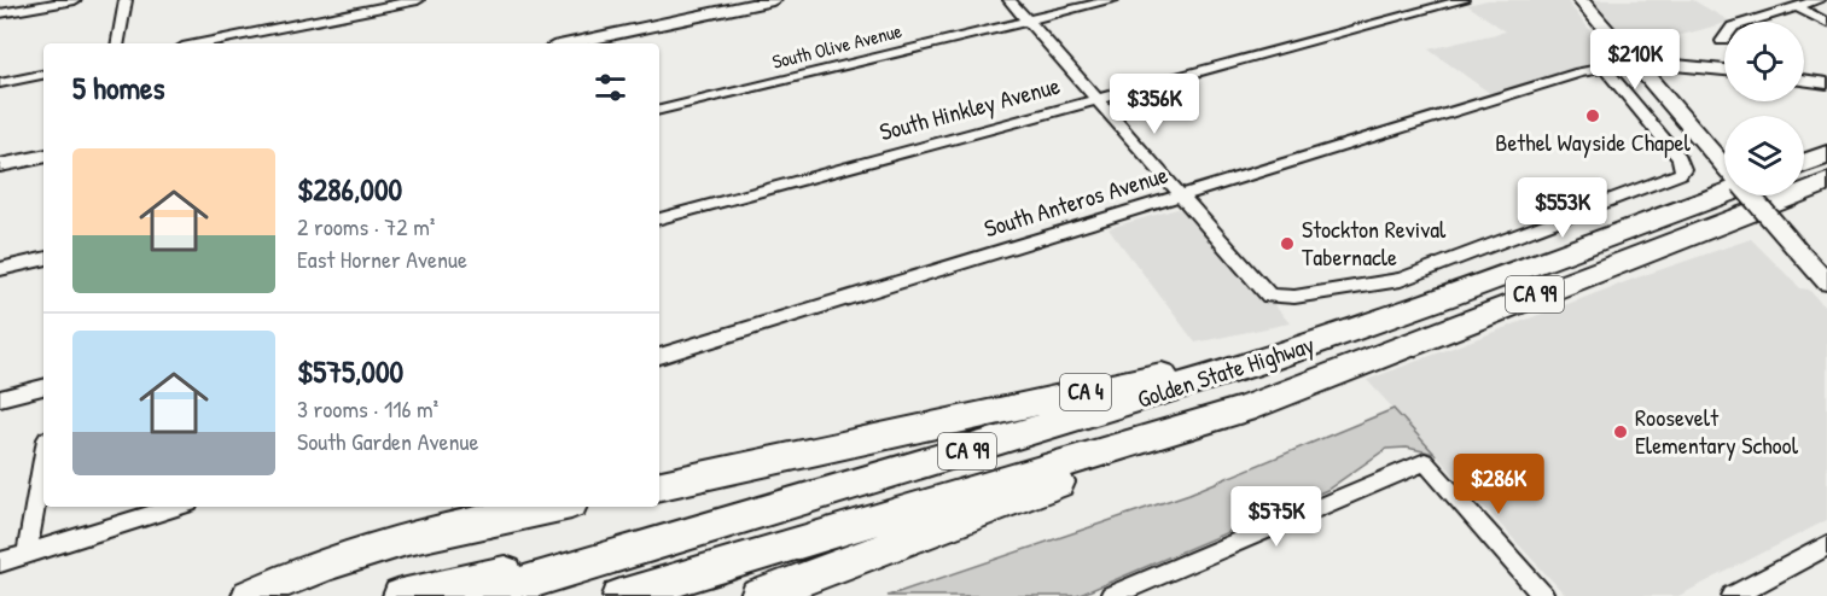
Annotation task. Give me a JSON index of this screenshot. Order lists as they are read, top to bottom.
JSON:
{
  "streets": {
    "highway": ["CA 99", "Golden State Highway", "CA 4"],
    "street": ["South Olive Avenue", "South Hinkley Avenue", "South Anteros Avenue"]
  },
  "crossings": [
    ["Golden State Highway", "CA 4"]
  ],
  "places": ["Bethel Wayside Chapel", "Stockton Revival Tabernacle", "Roosevelt Elementary School"],
  "page": {
    "price": [
      "$210K",
      "$356K",
      "$553K",
      "$286K",
      "$575K"
    ],
    "heading": "5 homes",
    "list": [
      {
        "name": "$286,000",
        "note": "2 rooms · 72 m² · East Horner Avenue"
      },
      {
        "name": "$575,000",
        "note": "3 rooms · 116 m² · South Garden Avenue"
      }
    ]
  }
}
